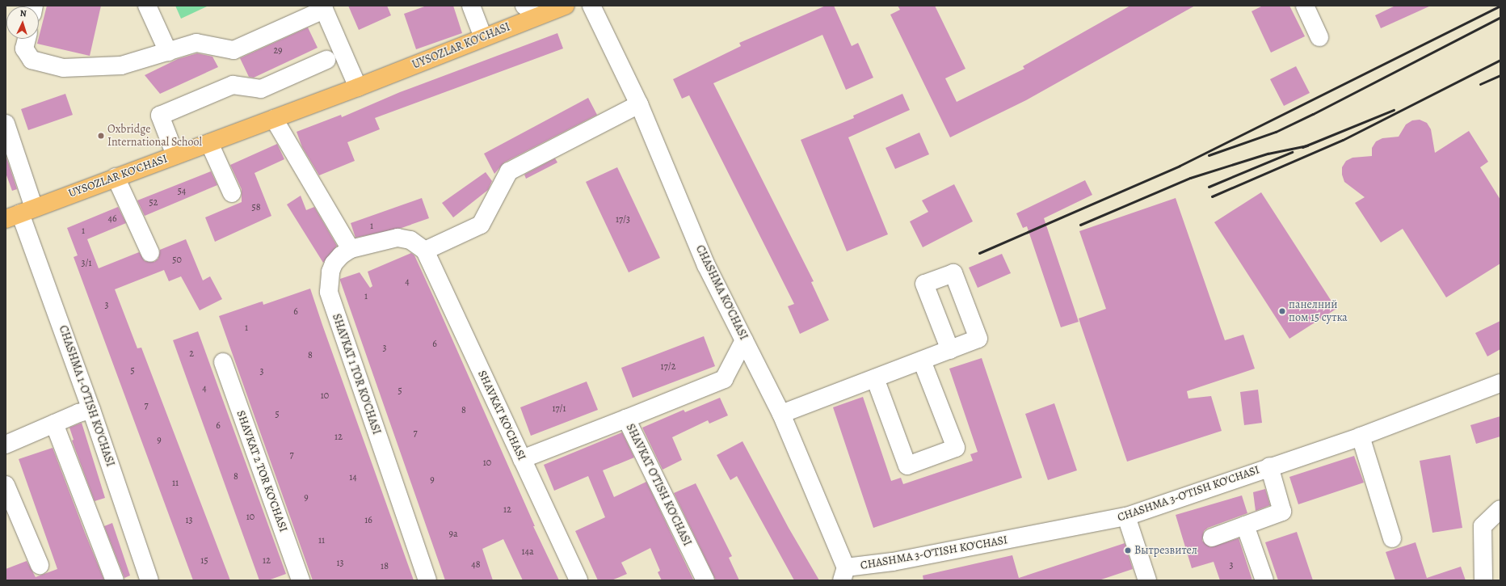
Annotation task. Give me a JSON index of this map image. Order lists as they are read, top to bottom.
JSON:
{
  "streets": {
    "main road": ["UYSOZLAR KO'CHASI"],
    "street": [
      "CHASHMA KO'CHASI",
      "SHAVKAT 1 TOR KO'CHASI",
      "CHASHMA 1-O'TISH KO'CHASI",
      "SHAVKAT KO'CHASI",
      "SHAVKAT 2 TOR KO'CHASI",
      "SHAVKAT O'TISH KO'CHASI",
      "CHASHMA 3-O'TISH KO'CHASI"
    ]
  },
  "crossings": [
    ["UYSOZLAR KO'CHASI", "CHASHMA 1-O'TISH KO'CHASI"],
    ["CHASHMA KO'CHASI", "SHAVKAT O'TISH KO'CHASI"],
    ["CHASHMA KO'CHASI", "CHASHMA 3-O'TISH KO'CHASI"],
    ["SHAVKAT 1 TOR KO'CHASI", "SHAVKAT KO'CHASI"]
  ],
  "places": ["Oxbridge International School", "панелний пом 15 сутка", "Вытрезвител"],
  "house_numbers": [
    "29",
    "54",
    "52",
    "58",
    "46",
    "17/3",
    "1",
    "1",
    "50",
    "3/1",
    "4",
    "1",
    "3",
    "6",
    "1",
    "6",
    "3",
    "2",
    "8",
    "17/2",
    "5",
    "3",
    "4",
    "5",
    "10",
    "7",
    "17/1",
    "8",
    "5",
    "6",
    "7",
    "12",
    "9",
    "7",
    "10",
    "8",
    "14",
    "9",
    "11",
    "9",
    "12",
    "10",
    "13",
    "16",
    "9a",
    "11",
    "14a",
    "15",
    "12",
    "13",
    "48",
    "3",
    "18"
  ],
  "north": "top"
}
